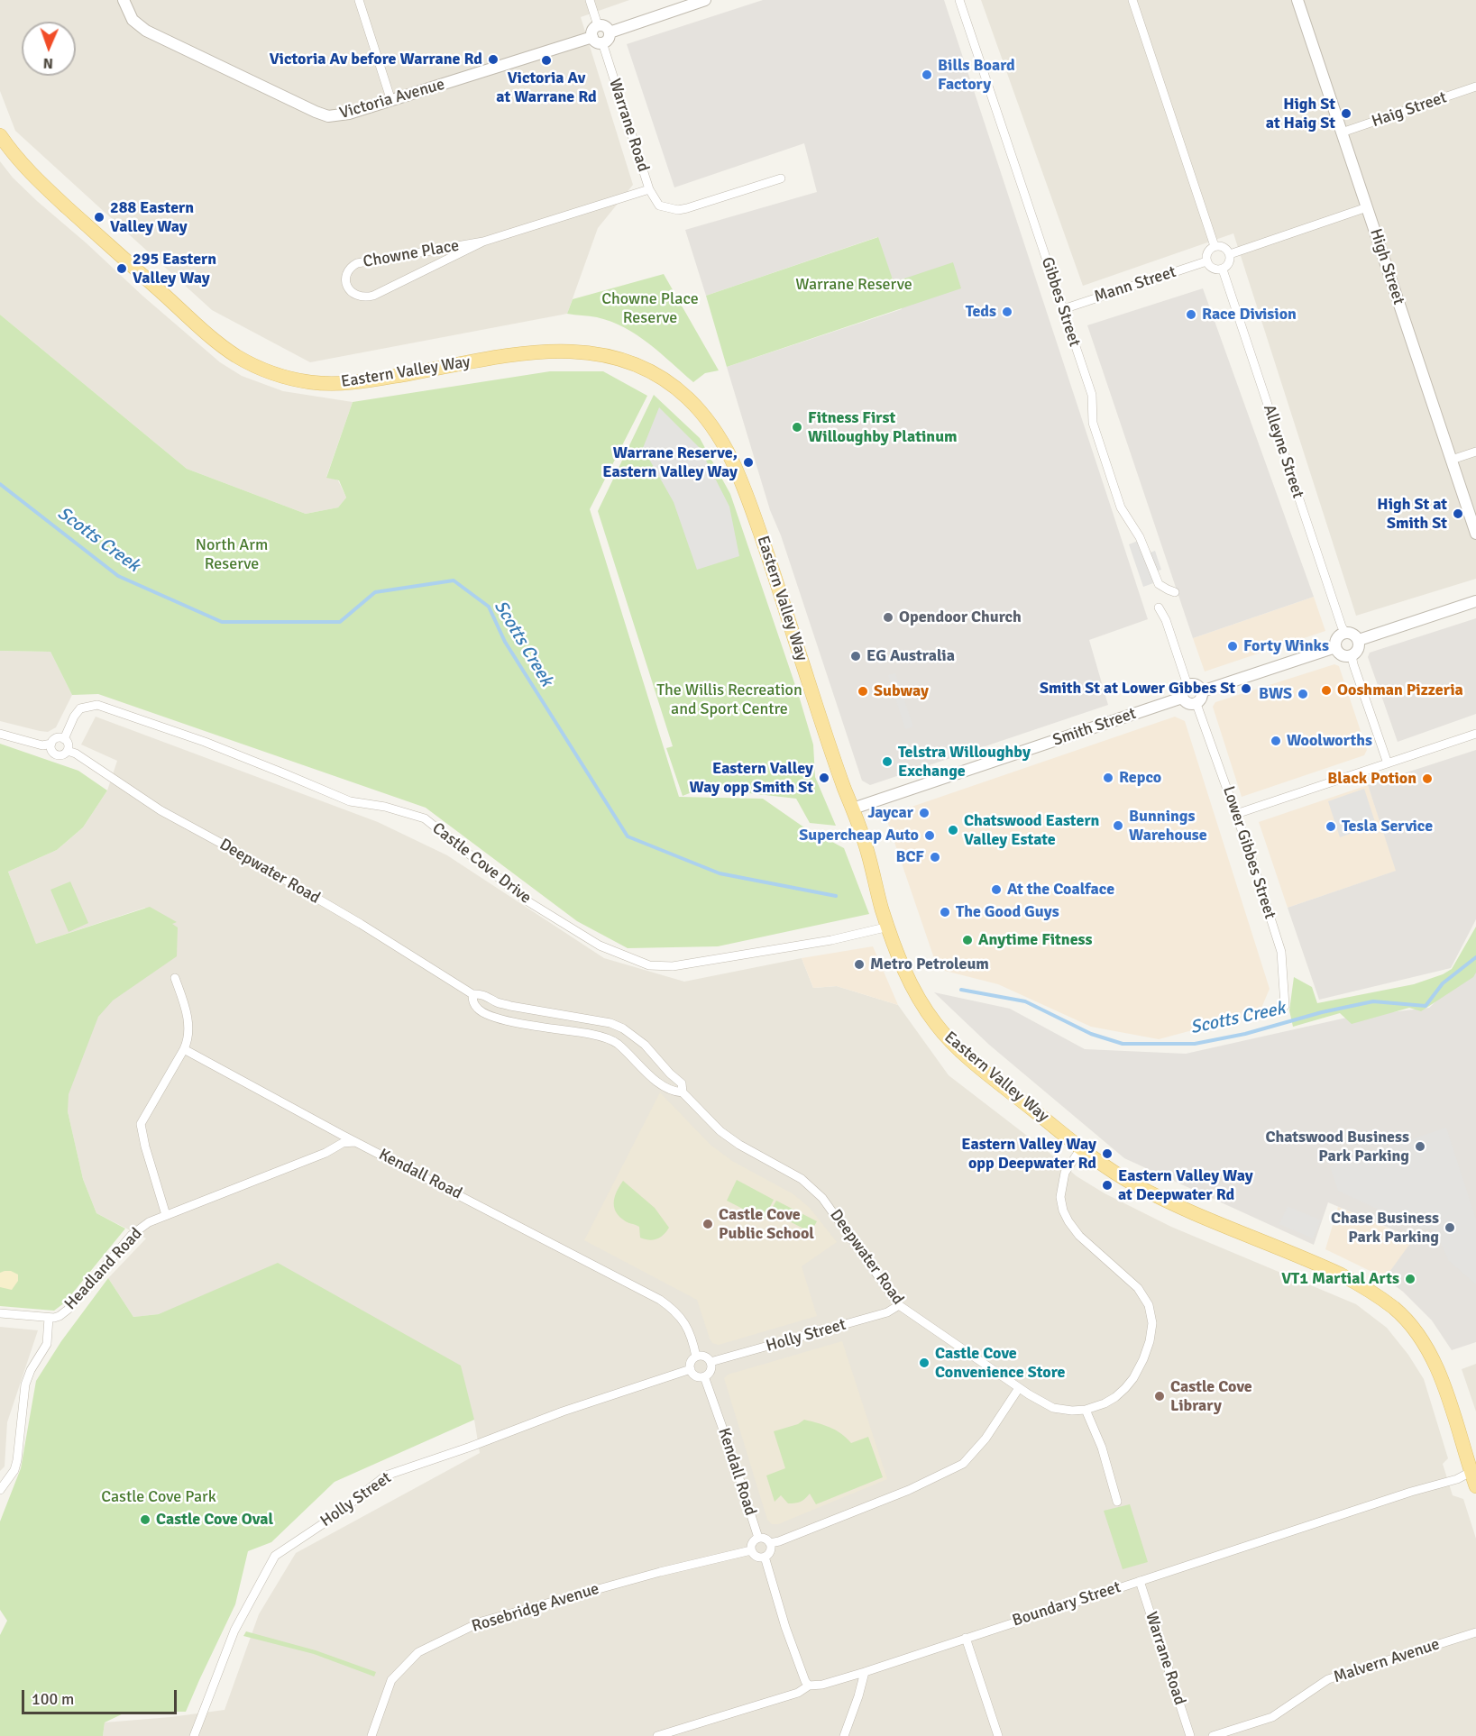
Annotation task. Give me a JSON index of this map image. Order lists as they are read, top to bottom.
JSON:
{
  "streets": {
    "main road": ["Eastern Valley Way"],
    "street": [
      "Victoria Avenue",
      "Haig Street",
      "Warrane Road",
      "Chowne Place",
      "High Street",
      "Mann Street",
      "Gibbes Street",
      "Alleyne Street",
      "Smith Street",
      "Lower Gibbes Street",
      "Castle Cove Drive",
      "Deepwater Road",
      "Kendall Road",
      "Headland Road",
      "Holly Street",
      "Boundary Street",
      "Rosebridge Avenue",
      "Malvern Avenue"
    ]
  },
  "crossings": [
    ["Victoria Avenue", "Warrane Road"],
    ["Haig Street", "High Street"],
    ["Warrane Road", "Chowne Place"],
    ["Warrane Road", "Boundary Street"],
    ["Mann Street", "Gibbes Street"],
    ["Mann Street", "Alleyne Street"],
    ["Eastern Valley Way", "Smith Street"],
    ["Eastern Valley Way", "Castle Cove Drive"],
    ["Eastern Valley Way", "Deepwater Road"],
    ["Eastern Valley Way", "Boundary Street"],
    ["Smith Street", "Lower Gibbes Street"],
    ["Castle Cove Drive", "Deepwater Road"],
    ["Deepwater Road", "Holly Street"],
    ["Kendall Road", "Headland Road"],
    ["Kendall Road", "Holly Street"],
    ["Kendall Road", "Rosebridge Avenue"]
  ],
  "water": ["Scotts Creek"],
  "parks": [
    "Warrane Reserve",
    "Chowne Place Reserve",
    "North Arm Reserve",
    "The Willis Recreation and Sport Centre",
    "Castle Cove Park"
  ],
  "places": [
    "Victoria Av before Warrane Rd",
    "Victoria Av at Warrane Rd",
    "Bills Board Factory",
    "High St at Haig St",
    "288 Eastern Valley Way",
    "295 Eastern Valley Way",
    "Teds",
    "Race Division",
    "Fitness First Willoughby Platinum",
    "Warrane Reserve, Eastern Valley Way",
    "High St at Smith St",
    "Opendoor Church",
    "Forty Winks",
    "EG Australia",
    "Smith St at Lower Gibbes St",
    "Ooshman Pizzeria",
    "Subway",
    "BWS",
    "Woolworths",
    "Telstra Willoughby Exchange",
    "Eastern Valley Way opp Smith St",
    "Repco",
    "Black Potion",
    "Jaycar",
    "Bunnings Warehouse",
    "Tesla Service",
    "Chatswood Eastern Valley Estate",
    "Supercheap Auto",
    "BCF",
    "At the Coalface",
    "The Good Guys",
    "Anytime Fitness",
    "Metro Petroleum",
    "Chatswood Business Park Parking",
    "Eastern Valley Way opp Deepwater Rd",
    "Eastern Valley Way at Deepwater Rd",
    "Castle Cove Public School",
    "Chase Business Park Parking",
    "VT1 Martial Arts",
    "Castle Cove Convenience Store",
    "Castle Cove Library",
    "Castle Cove Oval"
  ],
  "scale_bar": "100 m",
  "north": "bottom"
}
